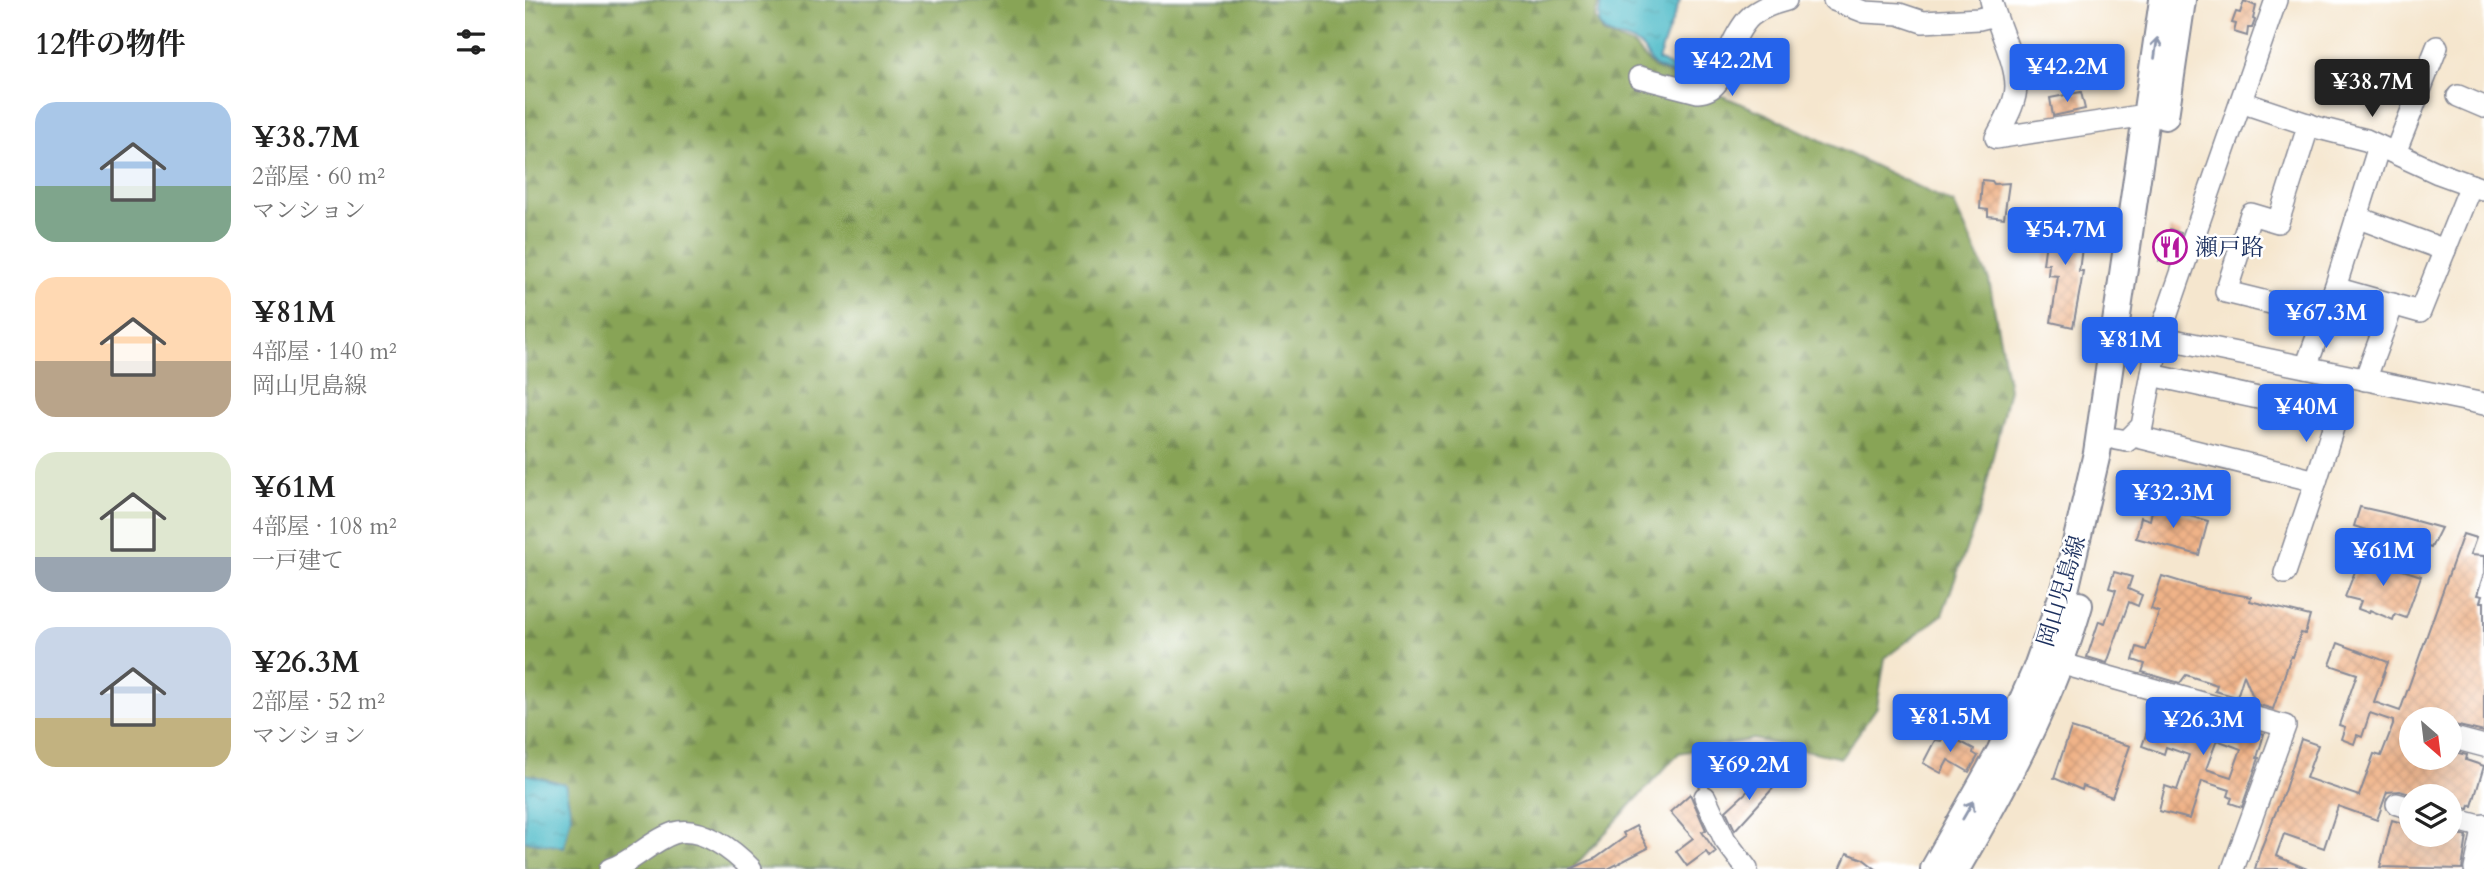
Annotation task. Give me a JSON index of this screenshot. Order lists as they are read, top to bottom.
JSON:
{
  "streets": {
    "main road": ["岡山児島線"]
  },
  "places": {
    "restaurant": ["瀬戸路"]
  },
  "north": "bottom right",
  "page": {
    "heading": "12件の物件",
    "price": [
      "¥42.2M",
      "¥42.2M",
      "¥38.7M",
      "¥54.7M",
      "¥67.3M",
      "¥81M",
      "¥40M",
      "¥32.3M",
      "¥61M",
      "¥81.5M",
      "¥26.3M",
      "¥69.2M"
    ],
    "list": [
      {
        "name": "¥38.7M",
        "note": "2部屋 · 60 m² · マンション"
      },
      {
        "name": "¥81M",
        "note": "4部屋 · 140 m² · 岡山児島線"
      },
      {
        "name": "¥61M",
        "note": "4部屋 · 108 m² · 一戸建て"
      },
      {
        "name": "¥26.3M",
        "note": "2部屋 · 52 m² · マンション"
      }
    ]
  }
}
